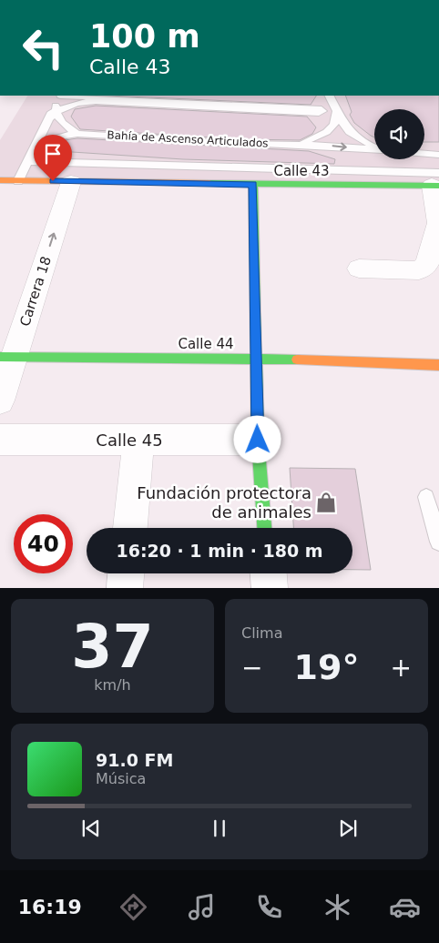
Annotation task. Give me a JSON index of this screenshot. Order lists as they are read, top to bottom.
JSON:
{
  "streets": {
    "street": [
      "Calle 43",
      "Carrera 18",
      "Calle 44",
      "Calle 45"
    ],
    "lane": ["Bahía de Ascenso Articulados"]
  },
  "crossings": [
    ["Calle 43", "Carrera 18"],
    ["Carrera 18", "Calle 44"]
  ],
  "places": {
    "shop": ["Fundación protectora de animales"]
  },
  "page": {
    "turn": ["100 m", "Calle 43"],
    "limit": "40",
    "trip": "16:20 · 1 min · 180 m",
    "tile": [
      ["37", "km/h"],
      "Clima"
    ],
    "heat": ["−", "19°", "+"],
    "song": ["91.0 FM", "Música"],
    "tabs": "16:19"
  }
}
